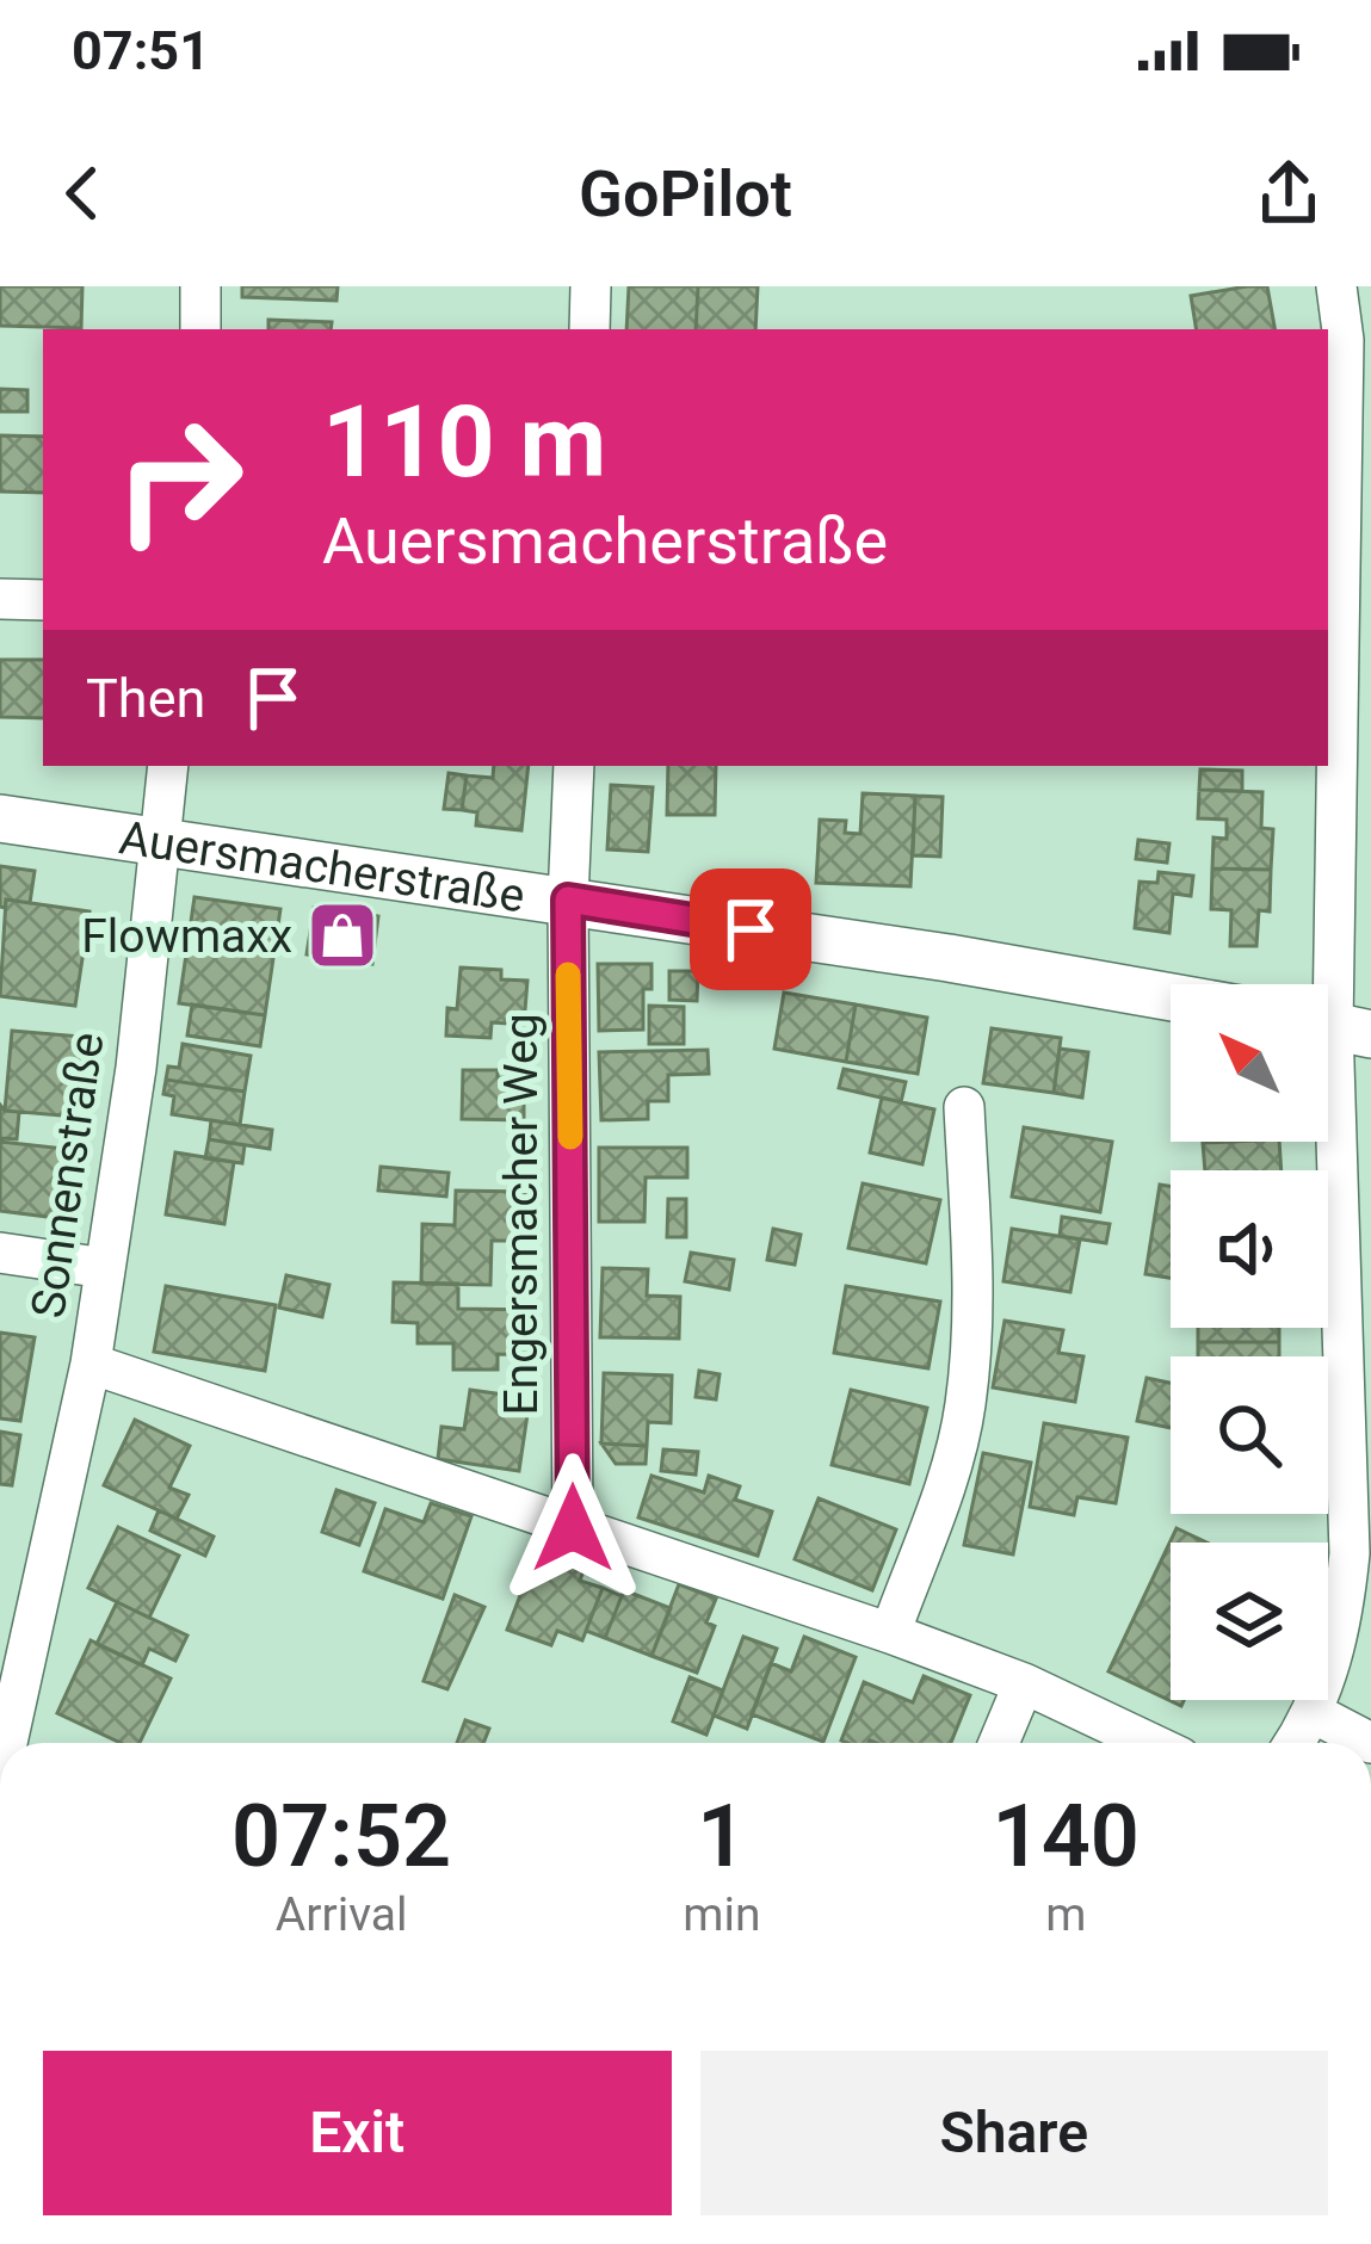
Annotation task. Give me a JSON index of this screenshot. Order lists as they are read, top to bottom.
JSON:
{
  "streets": {
    "street": ["Auersmacherstraße", "Sonnenstraße", "Engersmacher Weg"]
  },
  "crossings": [
    ["Auersmacherstraße", "Sonnenstraße"],
    ["Auersmacherstraße", "Engersmacher Weg"]
  ],
  "places": {
    "shop": ["Flowmaxx"]
  },
  "north": "top left",
  "page": {
    "status": "07:51",
    "header": "GoPilot",
    "turn": ["110 m", "Auersmacherstraße"],
    "then": "Then",
    "eta": [
      "07:52",
      "Arrival",
      "1",
      "min",
      "140",
      "m"
    ],
    "buttons": ["Exit", "Share"]
  }
}
